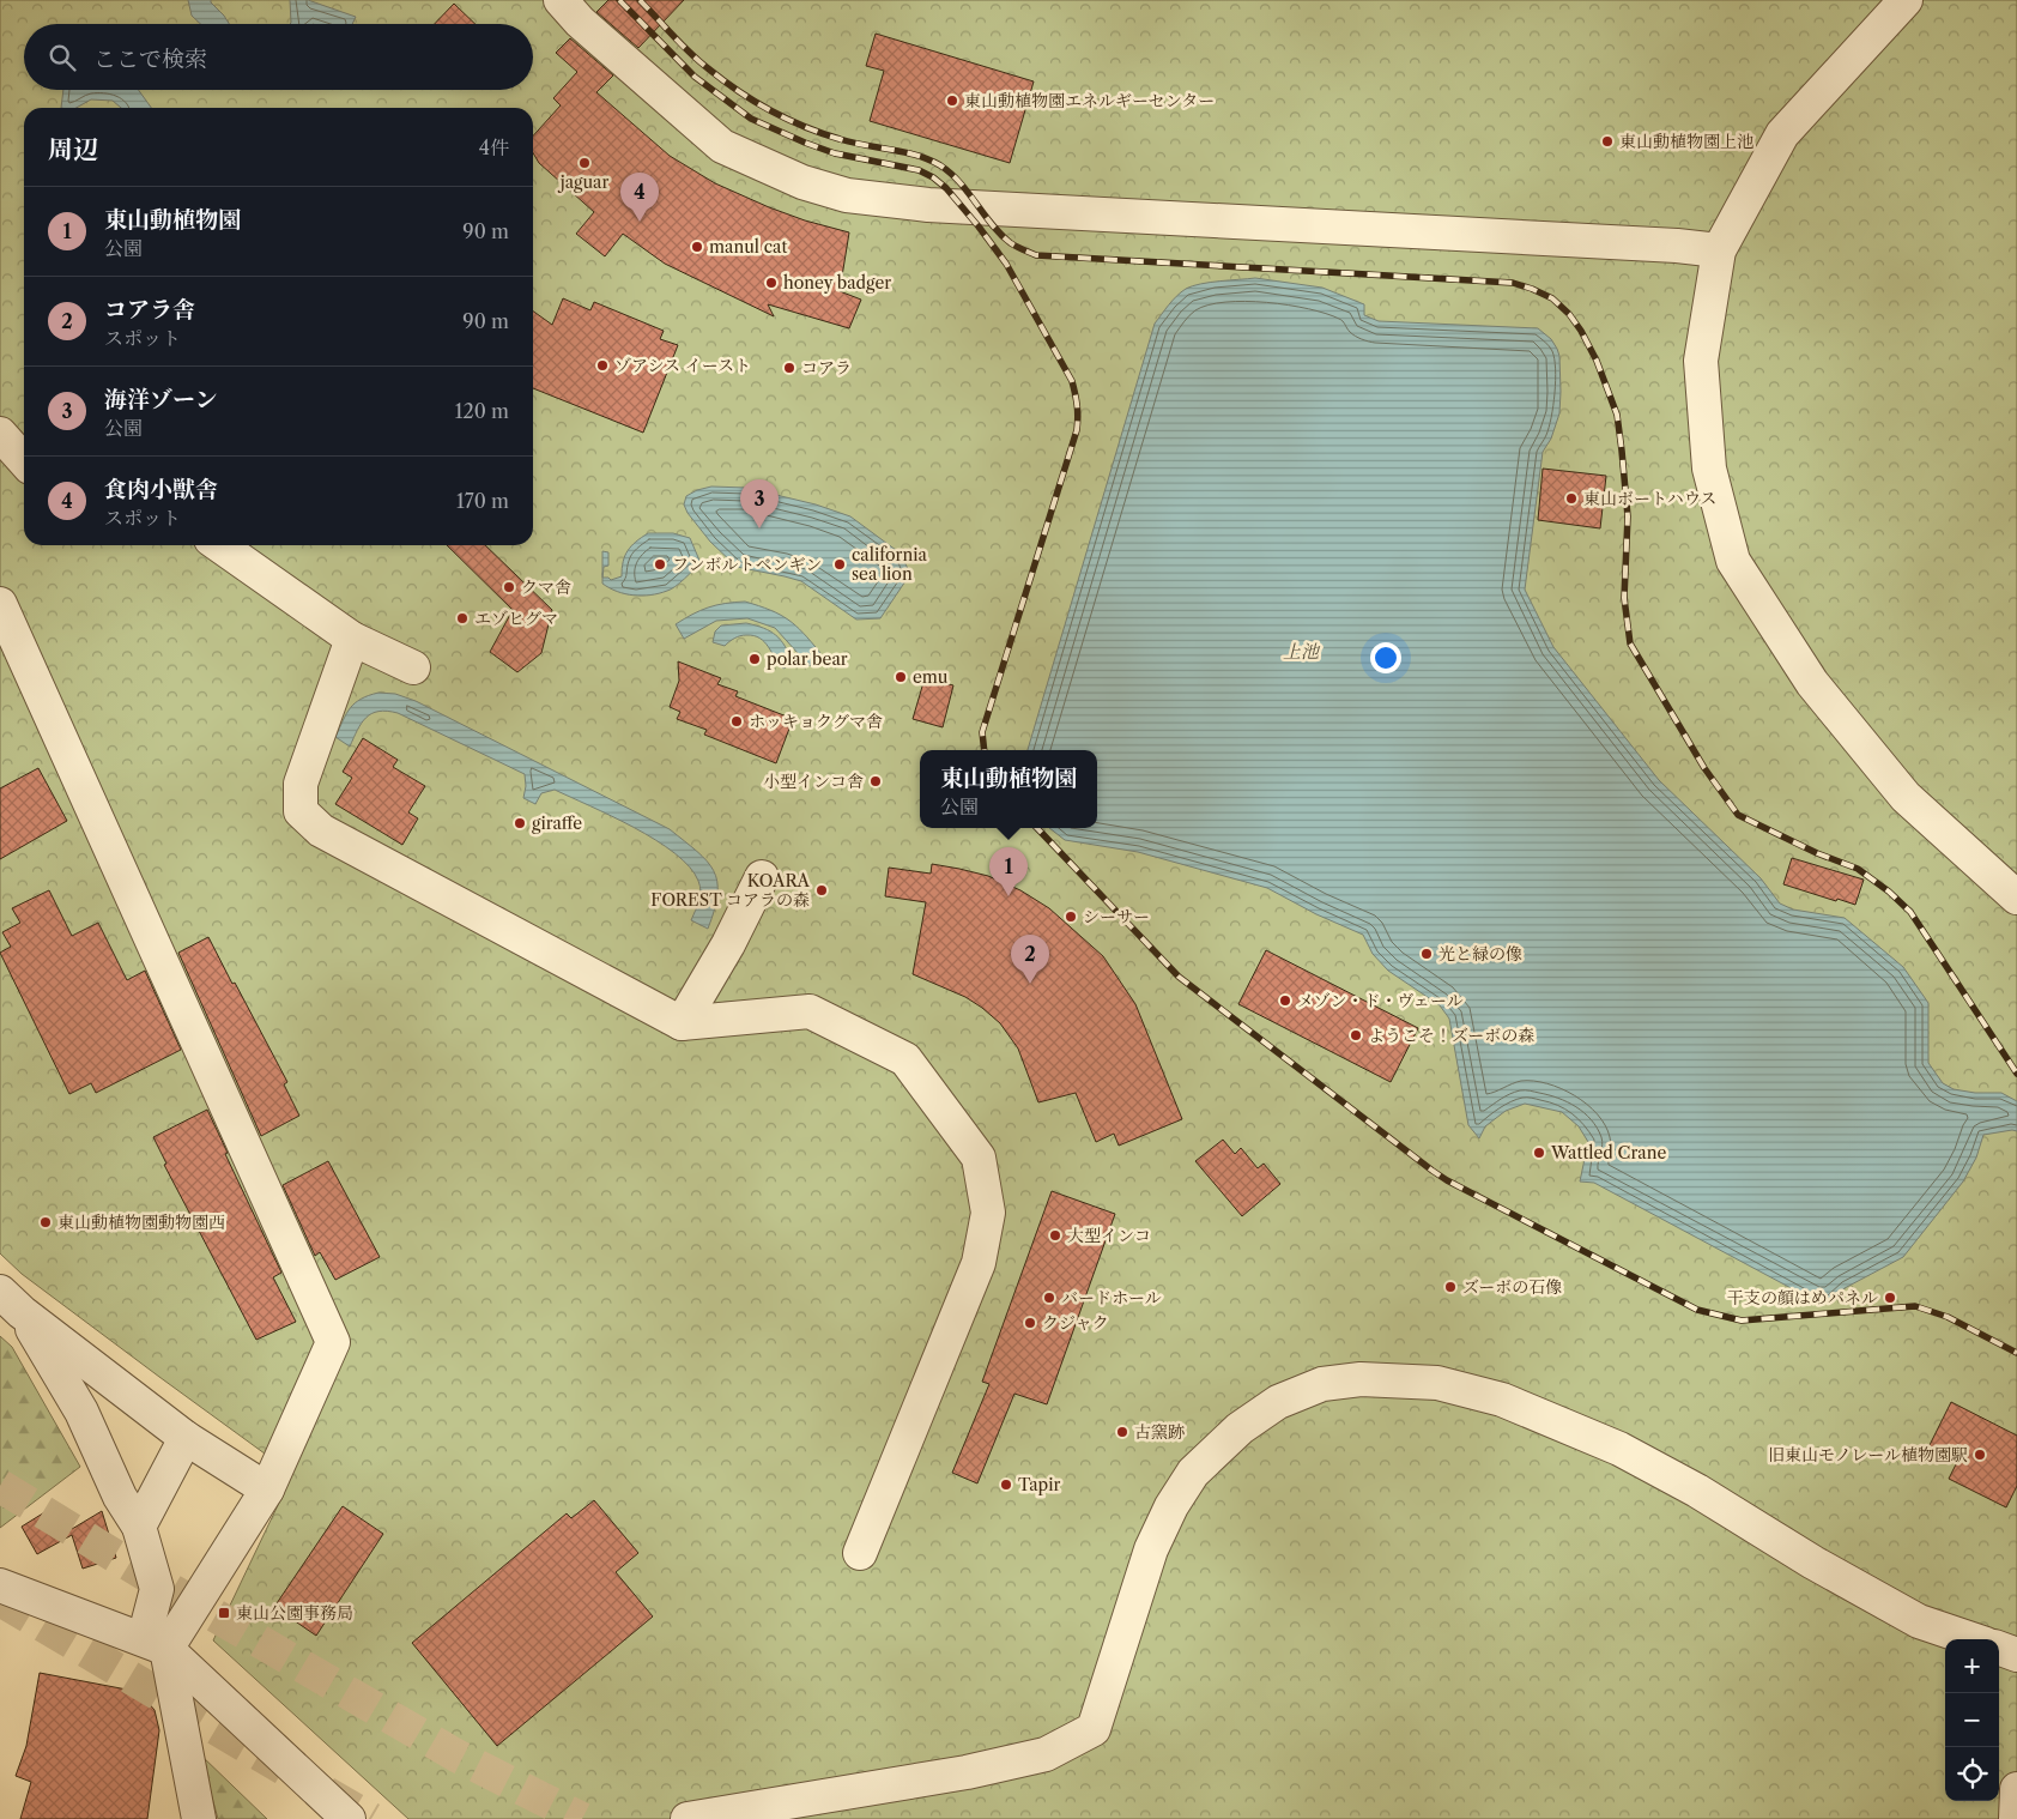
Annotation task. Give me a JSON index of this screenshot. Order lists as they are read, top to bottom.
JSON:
{
  "water": ["上池"],
  "places": {
    "other": [
      "東山動植物園エネルギーセンター",
      "東山動植物園上池",
      "jaguar",
      "manul cat",
      "honey badger",
      "ゾアシス イースト",
      "コアラ",
      "東山ボートハウス",
      "フンボルトペンギン",
      "california sea lion",
      "クマ舎",
      "エゾヒグマ",
      "polar bear",
      "emu",
      "ホッキョクグマ舎",
      "小型インコ舎",
      "giraffe",
      "KOARA FOREST コアラの森",
      "シーサー",
      "光と緑の像",
      "メゾン・ド・ヴェール",
      "ようこそ！ズーボの森",
      "Wattled Crane",
      "東山動植物園動物園西",
      "大型インコ",
      "ズーボの石像",
      "バードホール",
      "干支の顔はめパネル",
      "クジャク",
      "古窯跡",
      "旧東山モノレール植物園駅",
      "Tapir"
    ],
    "transit": ["東山公園事務局"]
  },
  "page": {
    "search": "ここで検索",
    "heading": ["周辺", "4件"],
    "pins": [
      "4",
      "3",
      "1",
      "2"
    ],
    "list": [
      {
        "mark": "1",
        "name": "東山動植物園",
        "note": "公園",
        "value": "90 m"
      },
      {
        "mark": "2",
        "name": "コアラ舎",
        "note": "スポット",
        "value": "90 m"
      },
      {
        "mark": "3",
        "name": "海洋ゾーン",
        "note": "公園",
        "value": "120 m"
      },
      {
        "mark": "4",
        "name": "食肉小獣舎",
        "note": "スポット",
        "value": "170 m"
      }
    ],
    "popup": ["東山動植物園", "公園"],
    "map_buttons": ["+", "−"]
  }
}
